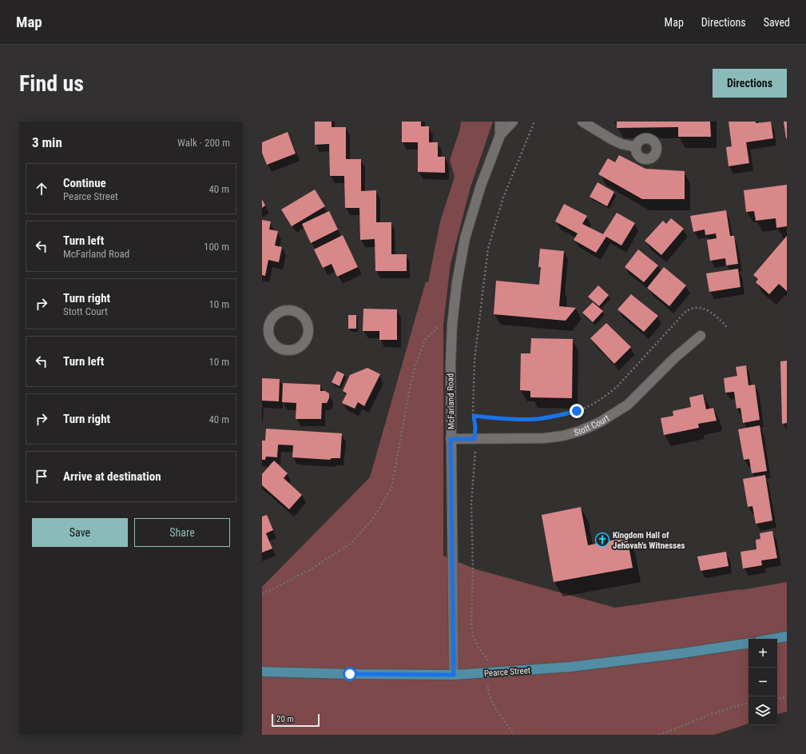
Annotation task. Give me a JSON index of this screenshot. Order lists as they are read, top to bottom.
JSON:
{
  "streets": {
    "main road": ["Pearce Street"],
    "street": ["McFarland Road", "Stott Court"]
  },
  "crossings": [
    ["McFarland Road", "Stott Court"],
    ["McFarland Road", "Pearce Street"]
  ],
  "places": {
    "church": ["Kingdom Hall of Jehovah's Witnesses"]
  },
  "scale_bar": "20 m",
  "page": {
    "header": "Map",
    "nav": ["Map", "Directions", "Saved"],
    "buttons": [
      "Directions",
      ["Save", "Share"]
    ],
    "title": "Find us",
    "heading": ["3 min", "Walk · 200 m"],
    "list": [
      ["Continue", "Pearce Street", "40 m"],
      ["Turn left", "McFarland Road", "100 m"],
      ["Turn right", "Stott Court", "10 m"],
      ["Turn left", "10 m"],
      ["Turn right", "40 m"],
      "Arrive at destination"
    ],
    "map_buttons": ["+", "−"],
    "scale": "20 m"
  }
}
